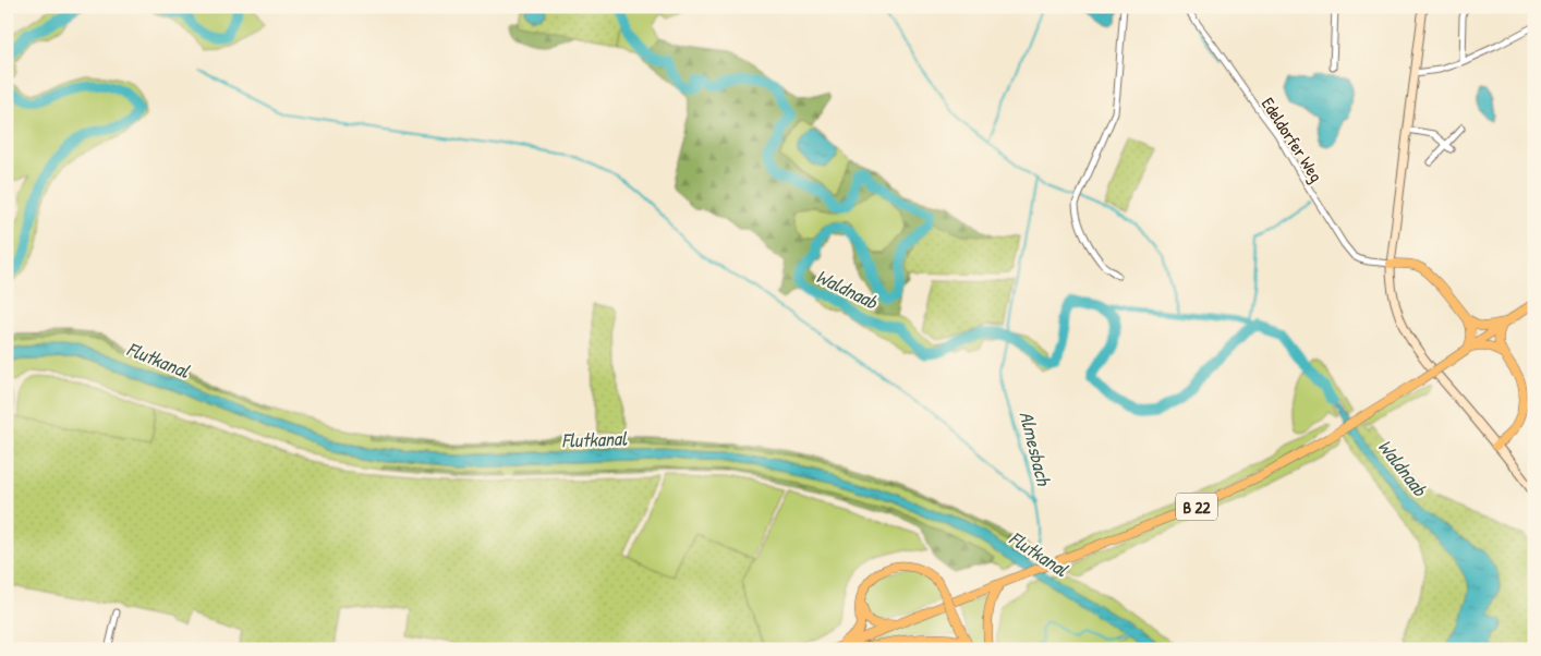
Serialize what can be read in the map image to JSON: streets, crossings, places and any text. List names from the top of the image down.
{
  "streets": {
    "main road": ["B 22"],
    "street": ["Edeldorfer Weg"]
  },
  "water": ["Waldnaab", "Flutkanal", "Almesbach"]
}
